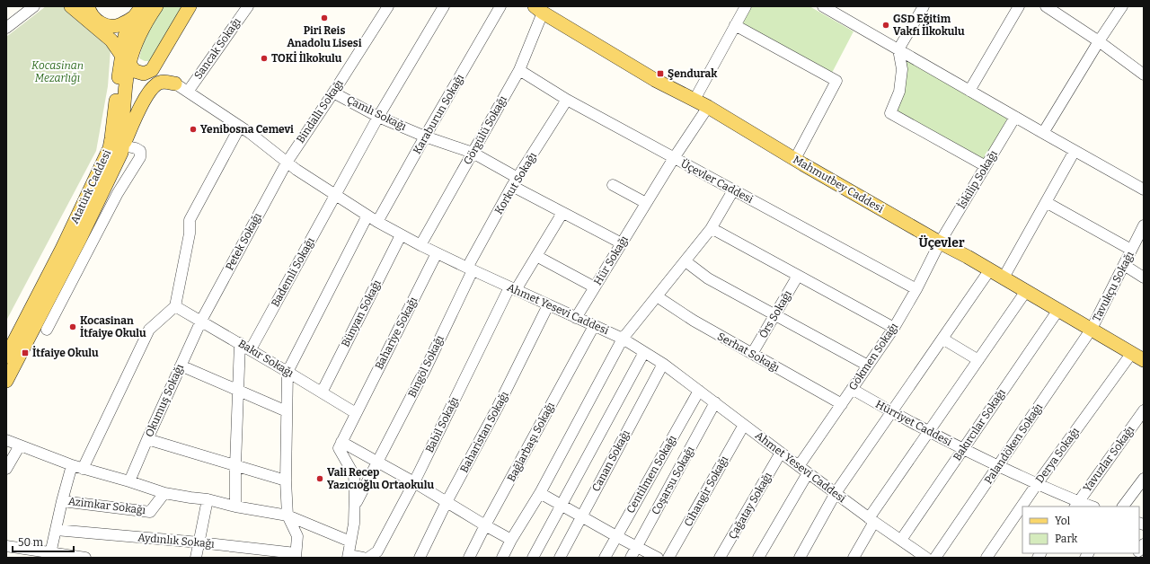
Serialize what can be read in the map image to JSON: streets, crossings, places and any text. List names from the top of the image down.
{
  "streets": {
    "main road": ["Mahmutbey Caddesi", "Atatürk Caddesi"],
    "street": [
      "Sancak Sokağı",
      "Bindallı Sokağı",
      "Çamlı Sokağı",
      "Karaburun Sokağı",
      "Görgülü Sokağı",
      "İskilip Sokağı",
      "Üçevler Caddesi",
      "Korkut Sokağı",
      "Petek Sokağı",
      "Hür Sokağı",
      "Bademli Sokağı",
      "Tavukçu Sokağı",
      "Ahmet Yesevi Caddesi",
      "Bünyan Sokağı",
      "Örs Sokağı",
      "Bahariye Sokağı",
      "Serhat Sokağı",
      "Gökmen Sokağı",
      "Bakır Sokağı",
      "Bingöl Sokağı",
      "Okumuş Sokağı",
      "Hürriyet Caddesi",
      "Babil Sokağı",
      "Bakırcılar Sokağı",
      "Baharistan Sokağı",
      "Bağlarbaşı Sokağı",
      "Palandöken Sokağı",
      "Derya Sokağı",
      "Yavuzlar Sokağı",
      "Canan Sokağı",
      "Centilmen Sokağı",
      "Coşarsu Sokağı",
      "Cihangir Sokağı",
      "Azimkar Sokağı",
      "Çağatay Sokağı",
      "Aydınlık Sokağı"
    ]
  },
  "crossings": [
    ["Sancak Sokağı", "Ahmet Yesevi Caddesi"],
    ["Bindallı Sokağı", "Çamlı Sokağı"],
    ["Bindallı Sokağı", "Petek Sokağı"],
    ["Bindallı Sokağı", "Ahmet Yesevi Caddesi"],
    ["Çamlı Sokağı", "Karaburun Sokağı"],
    ["Çamlı Sokağı", "Görgülü Sokağı"],
    ["Çamlı Sokağı", "Korkut Sokağı"],
    ["Çamlı Sokağı", "Hür Sokağı"],
    ["Çamlı Sokağı", "Bademli Sokağı"],
    ["Çamlı Sokağı", "Babil Sokağı"],
    ["Karaburun Sokağı", "Ahmet Yesevi Caddesi"],
    ["Görgülü Sokağı", "Üçevler Caddesi"],
    ["Görgülü Sokağı", "Mahmutbey Caddesi"],
    ["Görgülü Sokağı", "Ahmet Yesevi Caddesi"],
    ["İskilip Sokağı", "Mahmutbey Caddesi"],
    ["İskilip Sokağı", "Gökmen Sokağı"],
    ["Üçevler Caddesi", "Korkut Sokağı"],
    ["Üçevler Caddesi", "Hür Sokağı"],
    ["Üçevler Caddesi", "Gökmen Sokağı"],
    ["Korkut Sokağı", "Ahmet Yesevi Caddesi"],
    ["Korkut Sokağı", "Bingöl Sokağı"],
    ["Mahmutbey Caddesi", "Hür Sokağı"],
    ["Mahmutbey Caddesi", "Tavukçu Sokağı"],
    ["Mahmutbey Caddesi", "Gökmen Sokağı"],
    ["Mahmutbey Caddesi", "Bakırcılar Sokağı"],
    ["Mahmutbey Caddesi", "Palandöken Sokağı"],
    ["Mahmutbey Caddesi", "Derya Sokağı"],
    ["Petek Sokağı", "Ahmet Yesevi Caddesi"],
    ["Petek Sokağı", "Bakır Sokağı"],
    ["Petek Sokağı", "Okumuş Sokağı"],
    ["Hür Sokağı", "Ahmet Yesevi Caddesi"],
    ["Bademli Sokağı", "Ahmet Yesevi Caddesi"],
    ["Bademli Sokağı", "Bakır Sokağı"],
    ["Tavukçu Sokağı", "Palandöken Sokağı"],
    ["Ahmet Yesevi Caddesi", "Bünyan Sokağı"],
    ["Ahmet Yesevi Caddesi", "Bahariye Sokağı"],
    ["Ahmet Yesevi Caddesi", "Gökmen Sokağı"],
    ["Ahmet Yesevi Caddesi", "Bingöl Sokağı"],
    ["Ahmet Yesevi Caddesi", "Babil Sokağı"],
    ["Ahmet Yesevi Caddesi", "Bakırcılar Sokağı"],
    ["Ahmet Yesevi Caddesi", "Baharistan Sokağı"],
    ["Ahmet Yesevi Caddesi", "Bağlarbaşı Sokağı"],
    ["Ahmet Yesevi Caddesi", "Canan Sokağı"],
    ["Ahmet Yesevi Caddesi", "Centilmen Sokağı"],
    ["Ahmet Yesevi Caddesi", "Coşarsu Sokağı"],
    ["Ahmet Yesevi Caddesi", "Cihangir Sokağı"],
    ["Ahmet Yesevi Caddesi", "Çağatay Sokağı"],
    ["Bünyan Sokağı", "Bakır Sokağı"],
    ["Örs Sokağı", "Serhat Sokağı"],
    ["Bahariye Sokağı", "Bakır Sokağı"],
    ["Serhat Sokağı", "Gökmen Sokağı"],
    ["Gökmen Sokağı", "Hürriyet Caddesi"],
    ["Bakır Sokağı", "Okumuş Sokağı"],
    ["Hürriyet Caddesi", "Bakırcılar Sokağı"],
    ["Hürriyet Caddesi", "Palandöken Sokağı"],
    ["Hürriyet Caddesi", "Derya Sokağı"],
    ["Hürriyet Caddesi", "Yavuzlar Sokağı"]
  ],
  "districts": ["Üçevler"],
  "parks": ["Kocasinan Mezarlığı"],
  "places": {
    "other": [
      "Piri Reis Anadolu Lisesi",
      "GSD Eğitim Vakfı İlkokulu",
      "TOKİ İlkokulu",
      "Yenibosna Cemevi",
      "Kocasinan İtfaiye Okulu",
      "Vali Recep Yazıcıoğlu Ortaokulu"
    ],
    "transit": ["Şendurak", "İtfaiye Okulu"]
  },
  "legend": ["Yol", "Park"],
  "scale_bar": "50 m"
}
